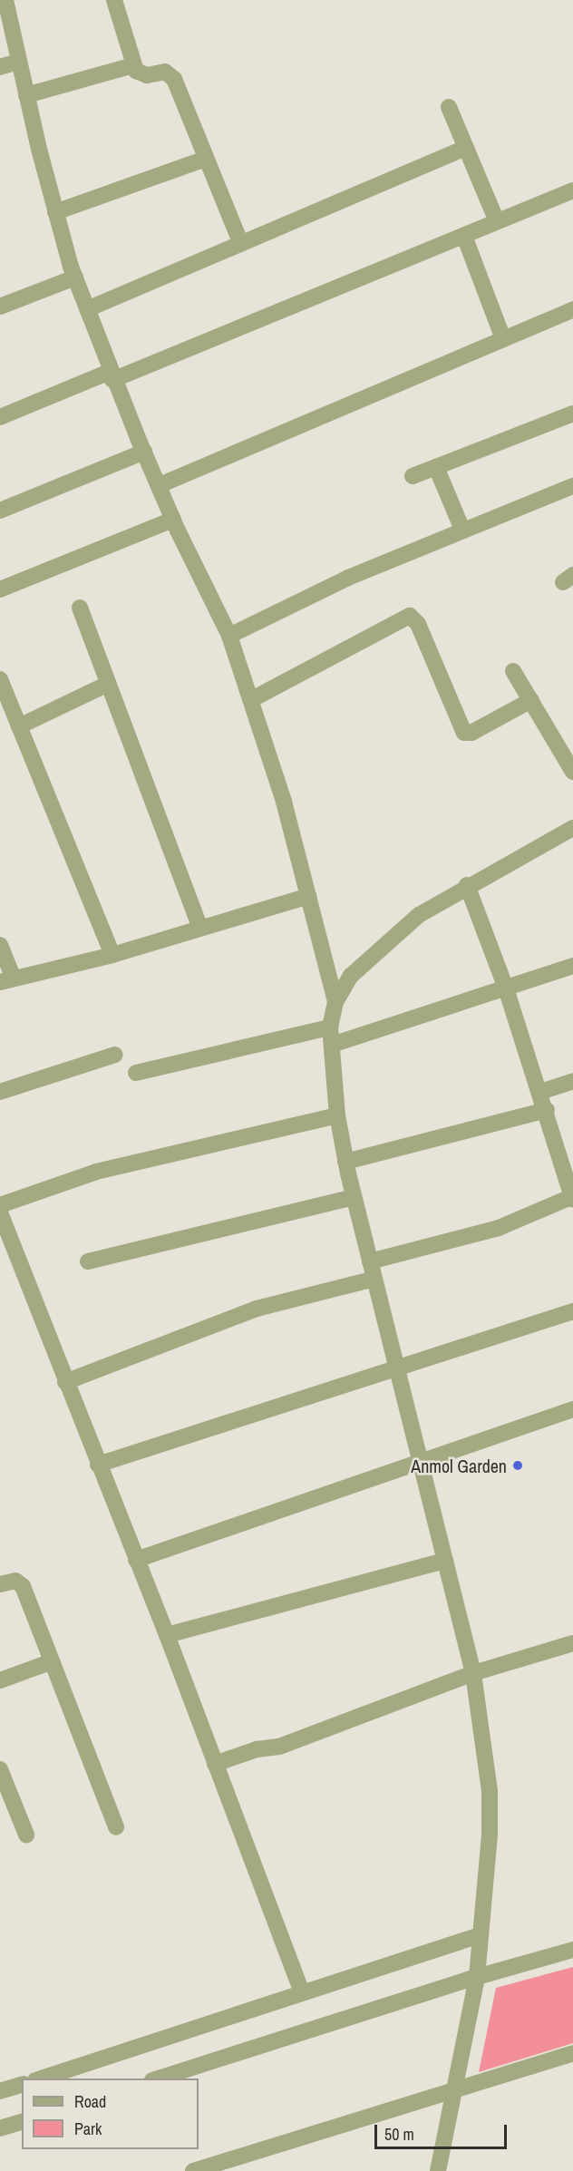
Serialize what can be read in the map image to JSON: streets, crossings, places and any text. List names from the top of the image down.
{
  "places": ["Anmol Garden"],
  "legend": ["Road", "Park"],
  "scale_bar": "50 m"
}
